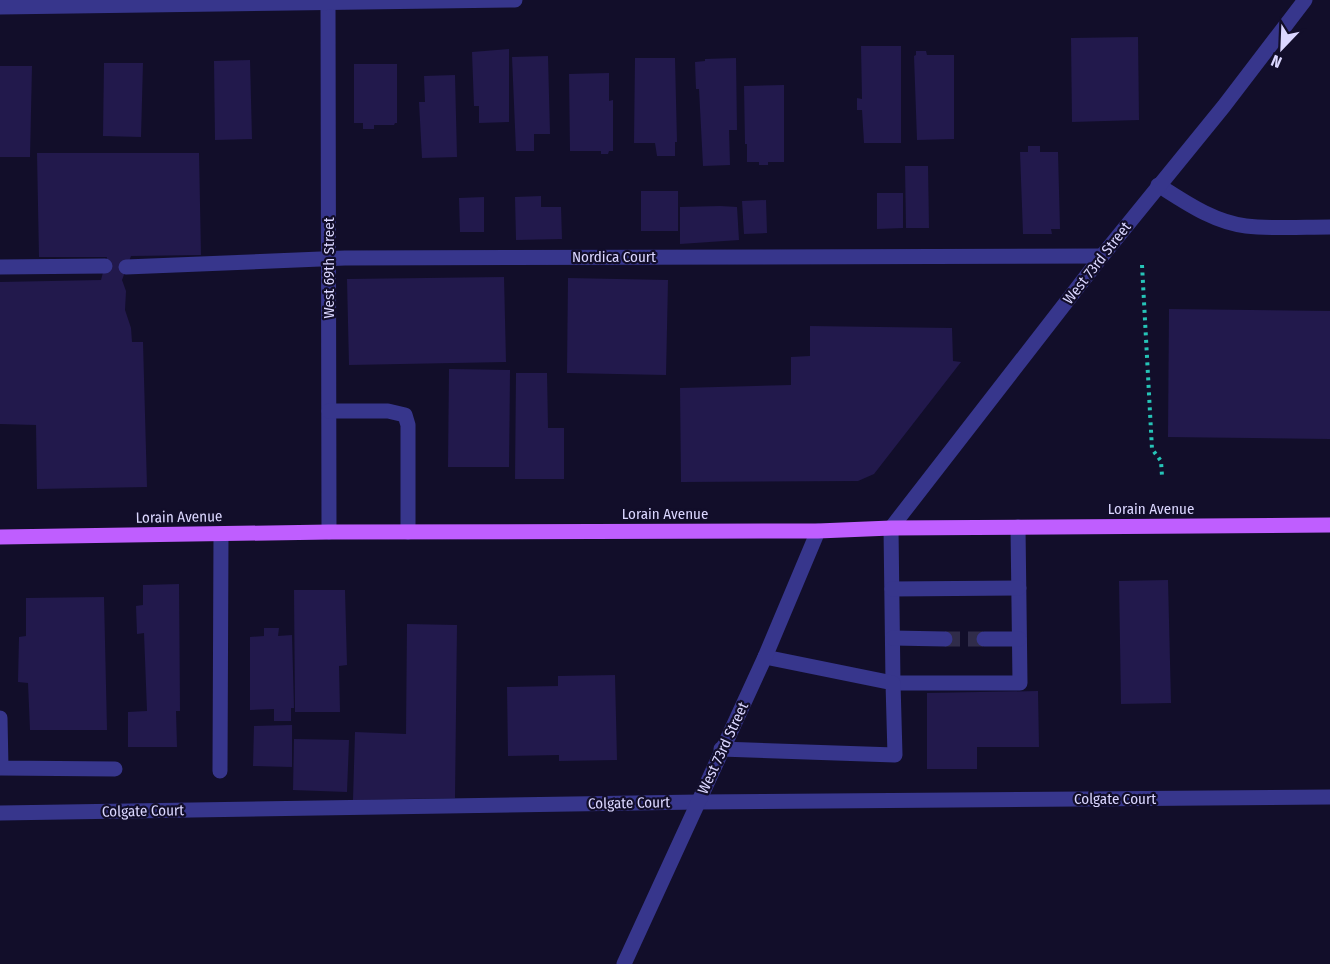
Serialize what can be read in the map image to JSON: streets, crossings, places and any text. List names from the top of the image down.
{
  "streets": {
    "main road": ["Lorain Avenue"],
    "street": [
      "Nordica Court",
      "West 73rd Street",
      "West 69th Street",
      "Colgate Court"
    ]
  },
  "crossings": [
    ["Nordica Court", "West 73rd Street"],
    ["Nordica Court", "West 69th Street"],
    ["West 73rd Street", "Lorain Avenue"],
    ["West 73rd Street", "Colgate Court"],
    ["West 69th Street", "Lorain Avenue"]
  ],
  "north": "bottom left"
}
